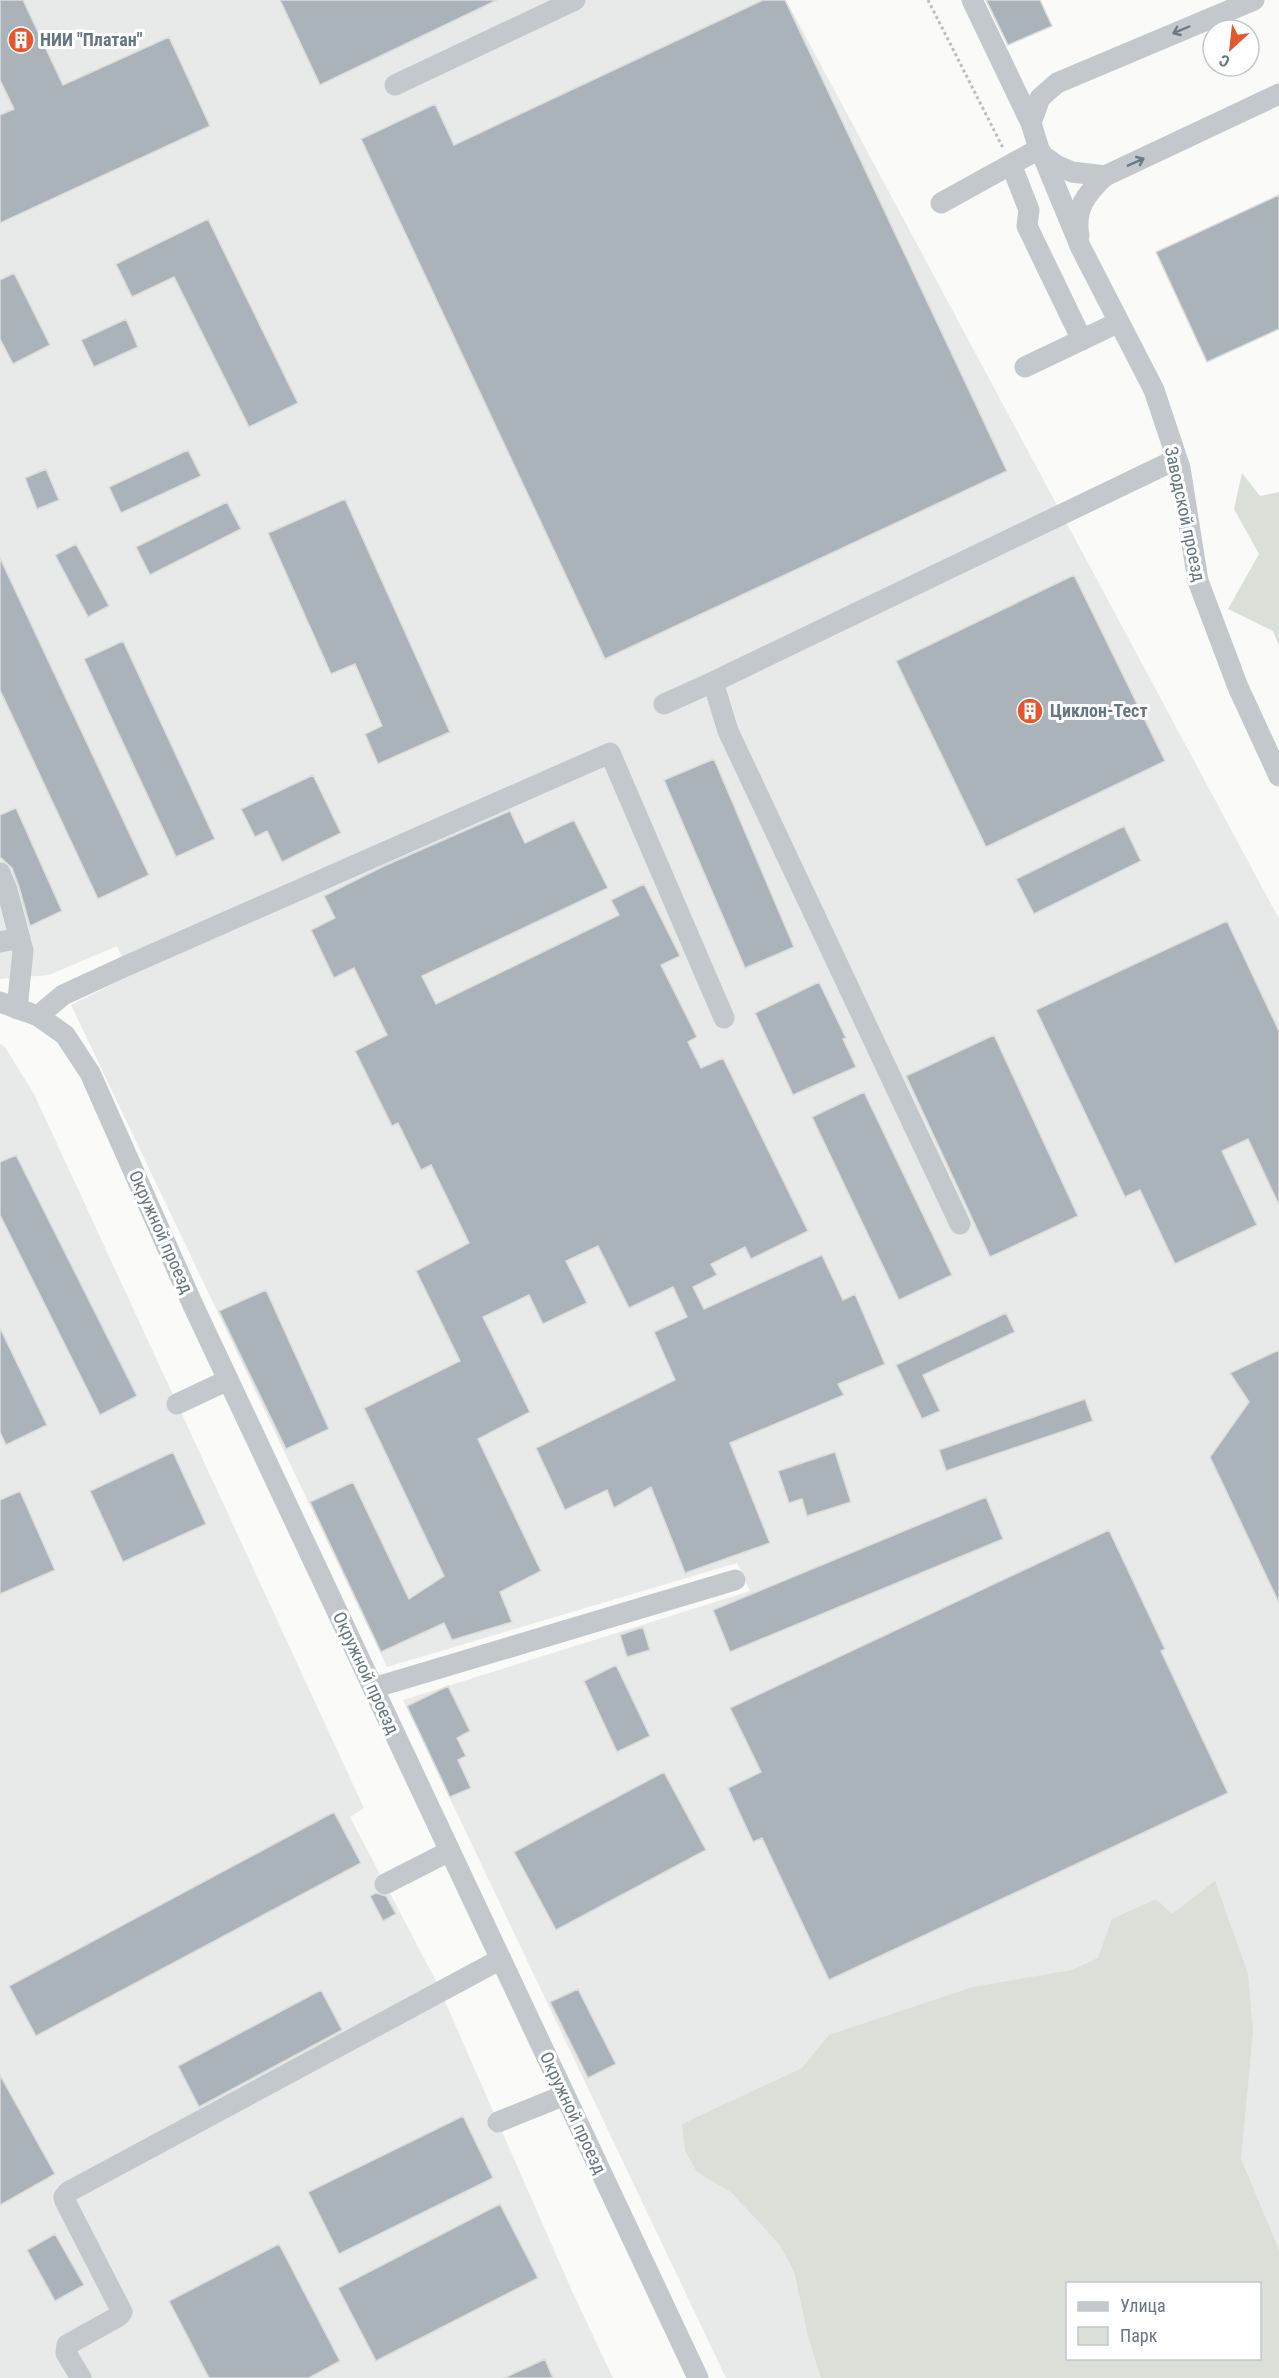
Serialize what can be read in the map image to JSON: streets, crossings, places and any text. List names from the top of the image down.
{
  "streets": {
    "street": ["Заводской проезд", "Окружной проезд"]
  },
  "places": {
    "building": ["НИИ \"Платан\"", "Циклон-Тест"]
  },
  "legend": ["Улица", "Парк"],
  "north": "bottom left"
}
